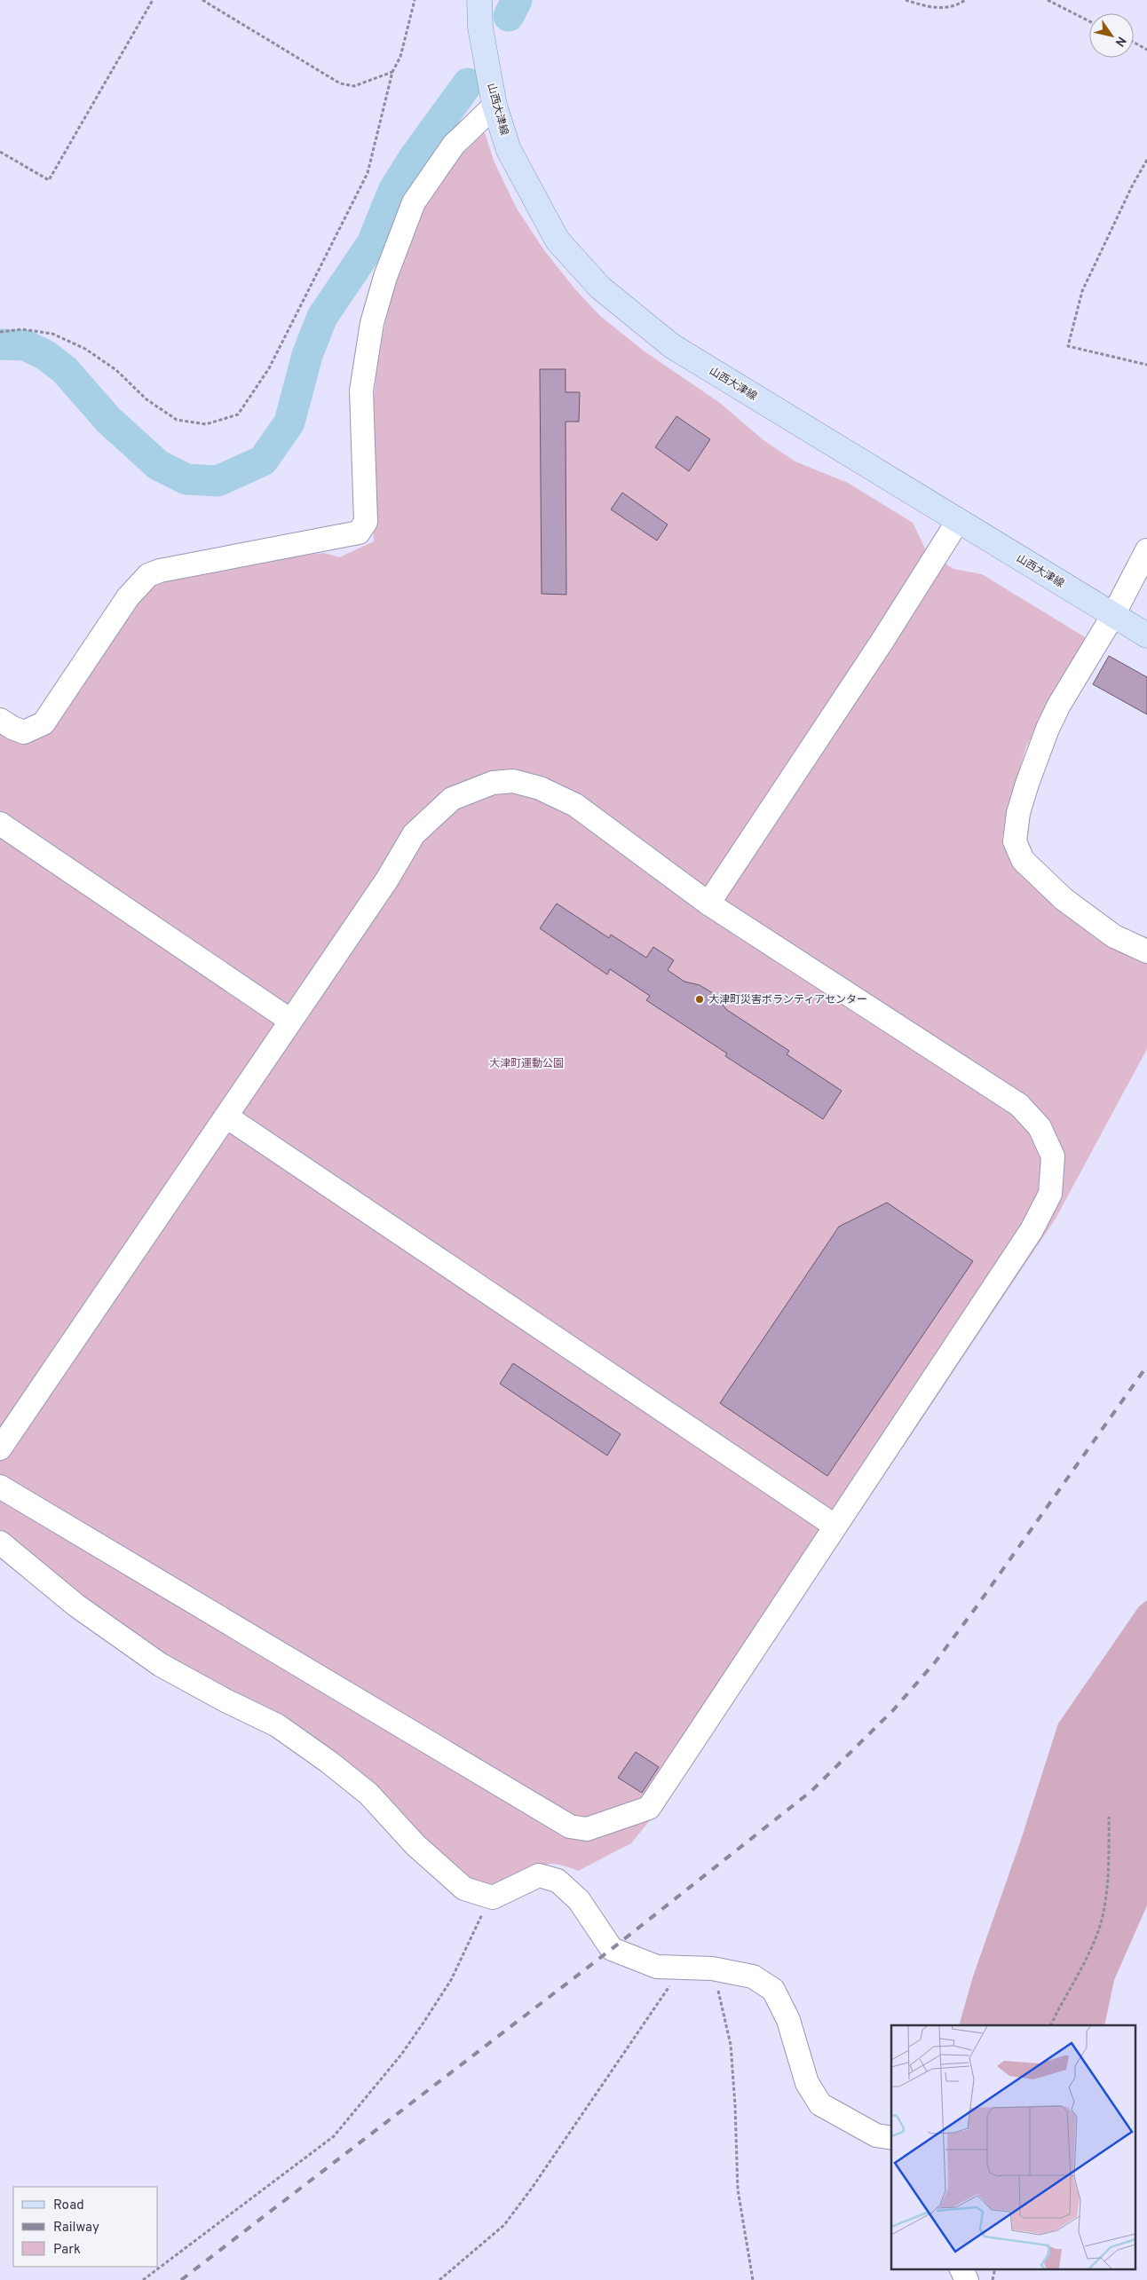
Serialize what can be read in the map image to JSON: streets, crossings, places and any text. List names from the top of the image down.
{
  "streets": {
    "main road": ["山西大津線"]
  },
  "parks": ["大津町運動公園"],
  "places": ["大津町災害ボランティアセンター"],
  "legend": ["Road", "Railway", "Park"],
  "north": "bottom right"
}
